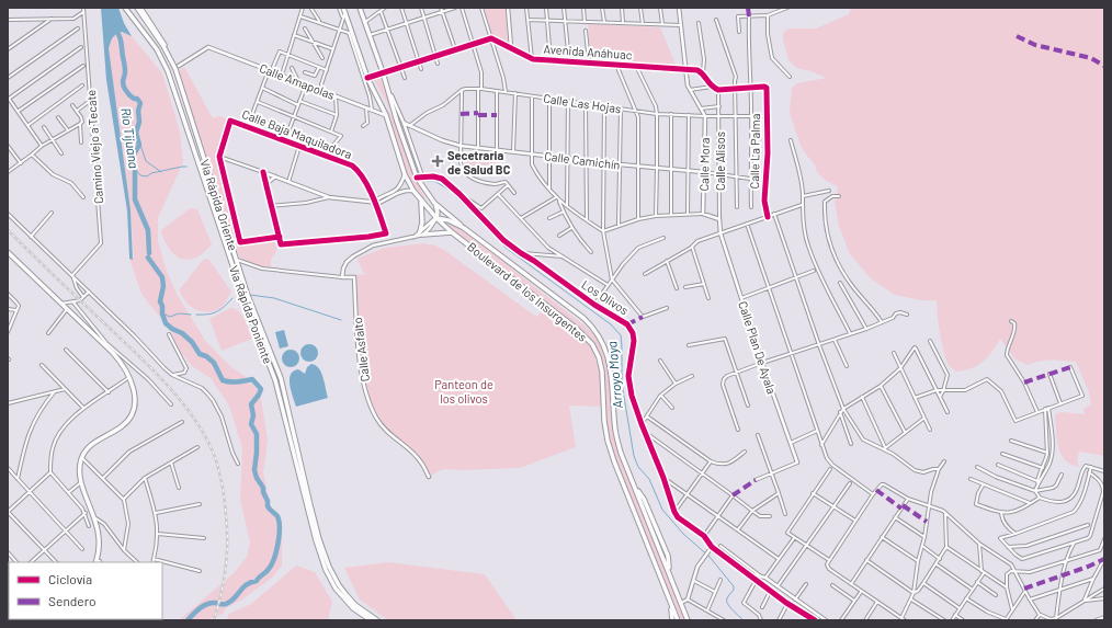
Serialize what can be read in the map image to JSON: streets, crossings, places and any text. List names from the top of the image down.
{
  "streets": {
    "main road": ["Vía Rápida Oriente", "Boulevard de los Insurgentes", "Vía Rápida Poniente"],
    "street": [
      "Avenida Anáhuac",
      "Calle Amapolas",
      "Calle Las Hojas",
      "Calle Baja Maquiladora",
      "Camino Viejo a Tecate",
      "Calle La Palma",
      "Calle Camichín",
      "Calle Alisos",
      "Calle Mora",
      "Los Olivos",
      "Calle Plan De Ayala",
      "Calle Asfalto"
    ]
  },
  "crossings": [
    ["Calle Amapolas", "Boulevard de los Insurgentes"],
    ["Calle Las Hojas", "Calle La Palma"],
    ["Calle Las Hojas", "Calle Alisos"],
    ["Calle Las Hojas", "Calle Mora"],
    ["Calle La Palma", "Calle Camichín"],
    ["Calle Camichín", "Calle Alisos"],
    ["Calle Camichín", "Calle Mora"],
    ["Calle Alisos", "Calle Plan De Ayala"],
    ["Boulevard de los Insurgentes", "Los Olivos"]
  ],
  "water": ["Río Tijuana", "Arroyo Maya"],
  "parks": ["Panteon de los olivos"],
  "places": {
    "health": ["Secetraria de Salud BC"]
  },
  "legend": ["Ciclovía", "Sendero"]
}
